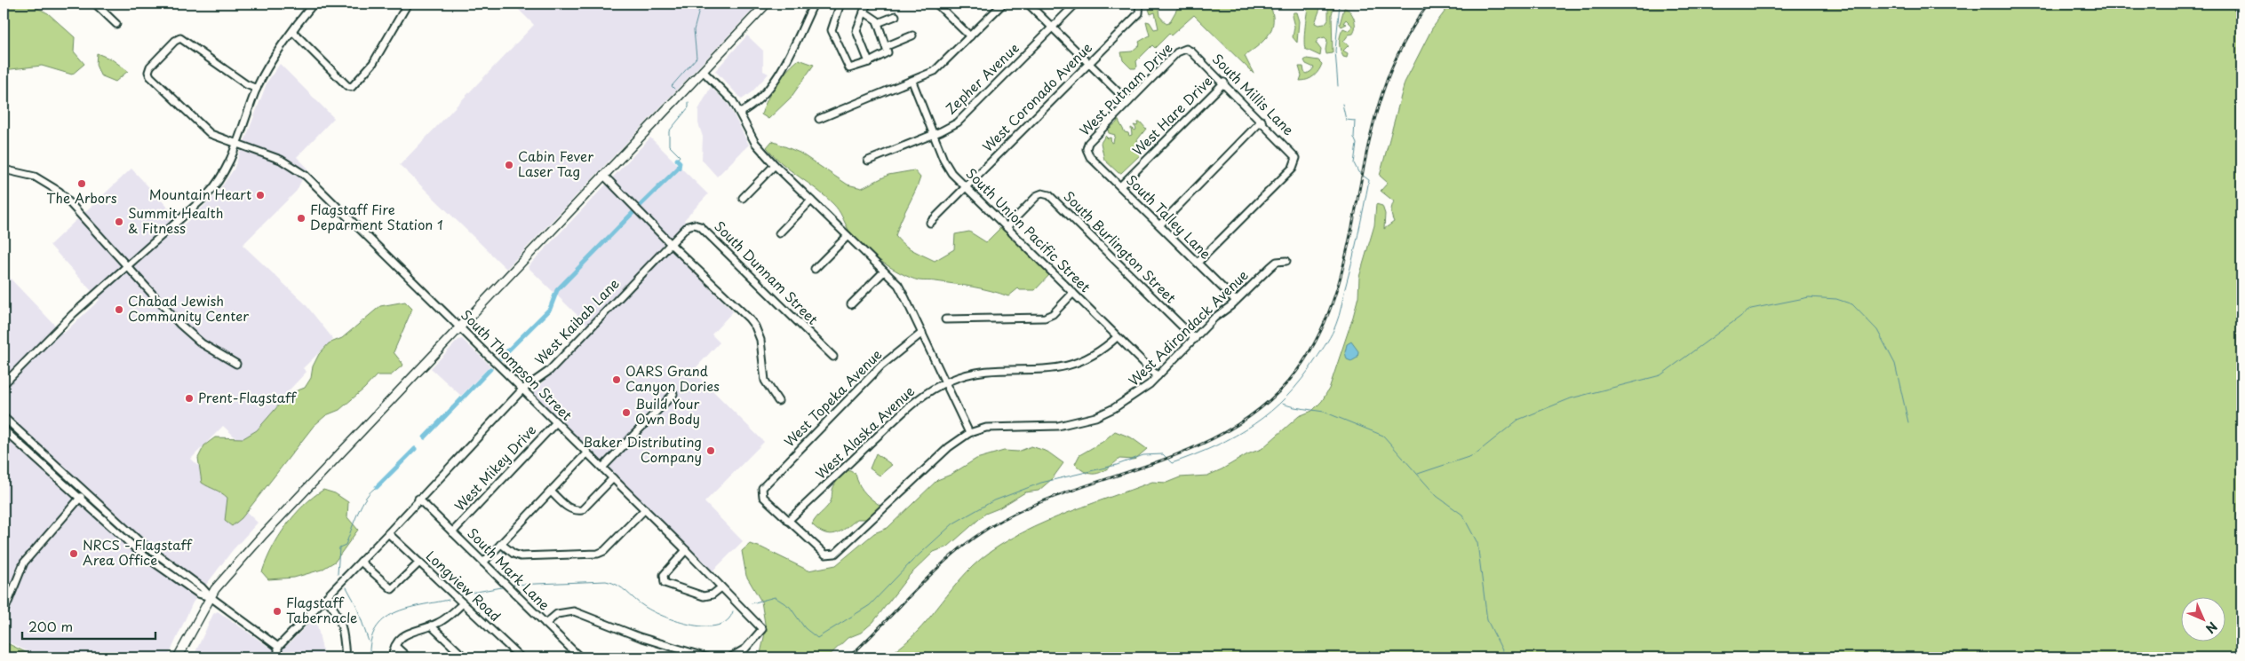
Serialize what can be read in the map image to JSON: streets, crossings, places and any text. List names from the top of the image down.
{
  "streets": {
    "street": [
      "Zepher Avenue",
      "West Putnam Drive",
      "South Millis Lane",
      "West Coronado Avenue",
      "West Hare Drive",
      "South Talley Lane",
      "South Union Pacific Street",
      "South Burlington Street",
      "South Dunnam Street",
      "West Kaibab Lane",
      "West Adirondack Avenue",
      "South Thompson Street",
      "West Topeka Avenue",
      "West Alaska Avenue",
      "West Mikey Drive",
      "South Mark Lane",
      "Longview Road"
    ]
  },
  "crossings": [
    ["Zepher Avenue", "South Union Pacific Street"],
    ["West Putnam Drive", "South Millis Lane"],
    ["West Putnam Drive", "South Talley Lane"],
    ["South Millis Lane", "West Hare Drive"],
    ["South Millis Lane", "South Talley Lane"],
    ["West Coronado Avenue", "South Union Pacific Street"],
    ["West Hare Drive", "South Talley Lane"],
    ["South Talley Lane", "West Adirondack Avenue"],
    ["South Union Pacific Street", "South Burlington Street"],
    ["South Union Pacific Street", "West Adirondack Avenue"],
    ["South Union Pacific Street", "West Alaska Avenue"],
    ["South Burlington Street", "West Adirondack Avenue"],
    ["South Dunnam Street", "West Kaibab Lane"],
    ["West Kaibab Lane", "South Thompson Street"],
    ["West Kaibab Lane", "South Mark Lane"],
    ["West Kaibab Lane", "Longview Road"],
    ["West Adirondack Avenue", "West Topeka Avenue"],
    ["West Adirondack Avenue", "West Alaska Avenue"],
    ["South Thompson Street", "West Mikey Drive"],
    ["West Topeka Avenue", "West Alaska Avenue"],
    ["West Mikey Drive", "South Mark Lane"]
  ],
  "places": [
    "Cabin Fever Laser Tag",
    "The Arbors",
    "Mountain Heart",
    "Flagstaff Fire Deparment Station 1",
    "Summit Health & Fitness",
    "Chabad Jewish Community Center",
    "OARS Grand Canyon Dories",
    "Prent-Flagstaff",
    "Build Your Own Body",
    "Baker Distributing Company",
    "NRCS - Flagstaff Area Office",
    "Flagstaff Tabernacle"
  ],
  "scale_bar": "200 m",
  "north": "bottom right"
}
